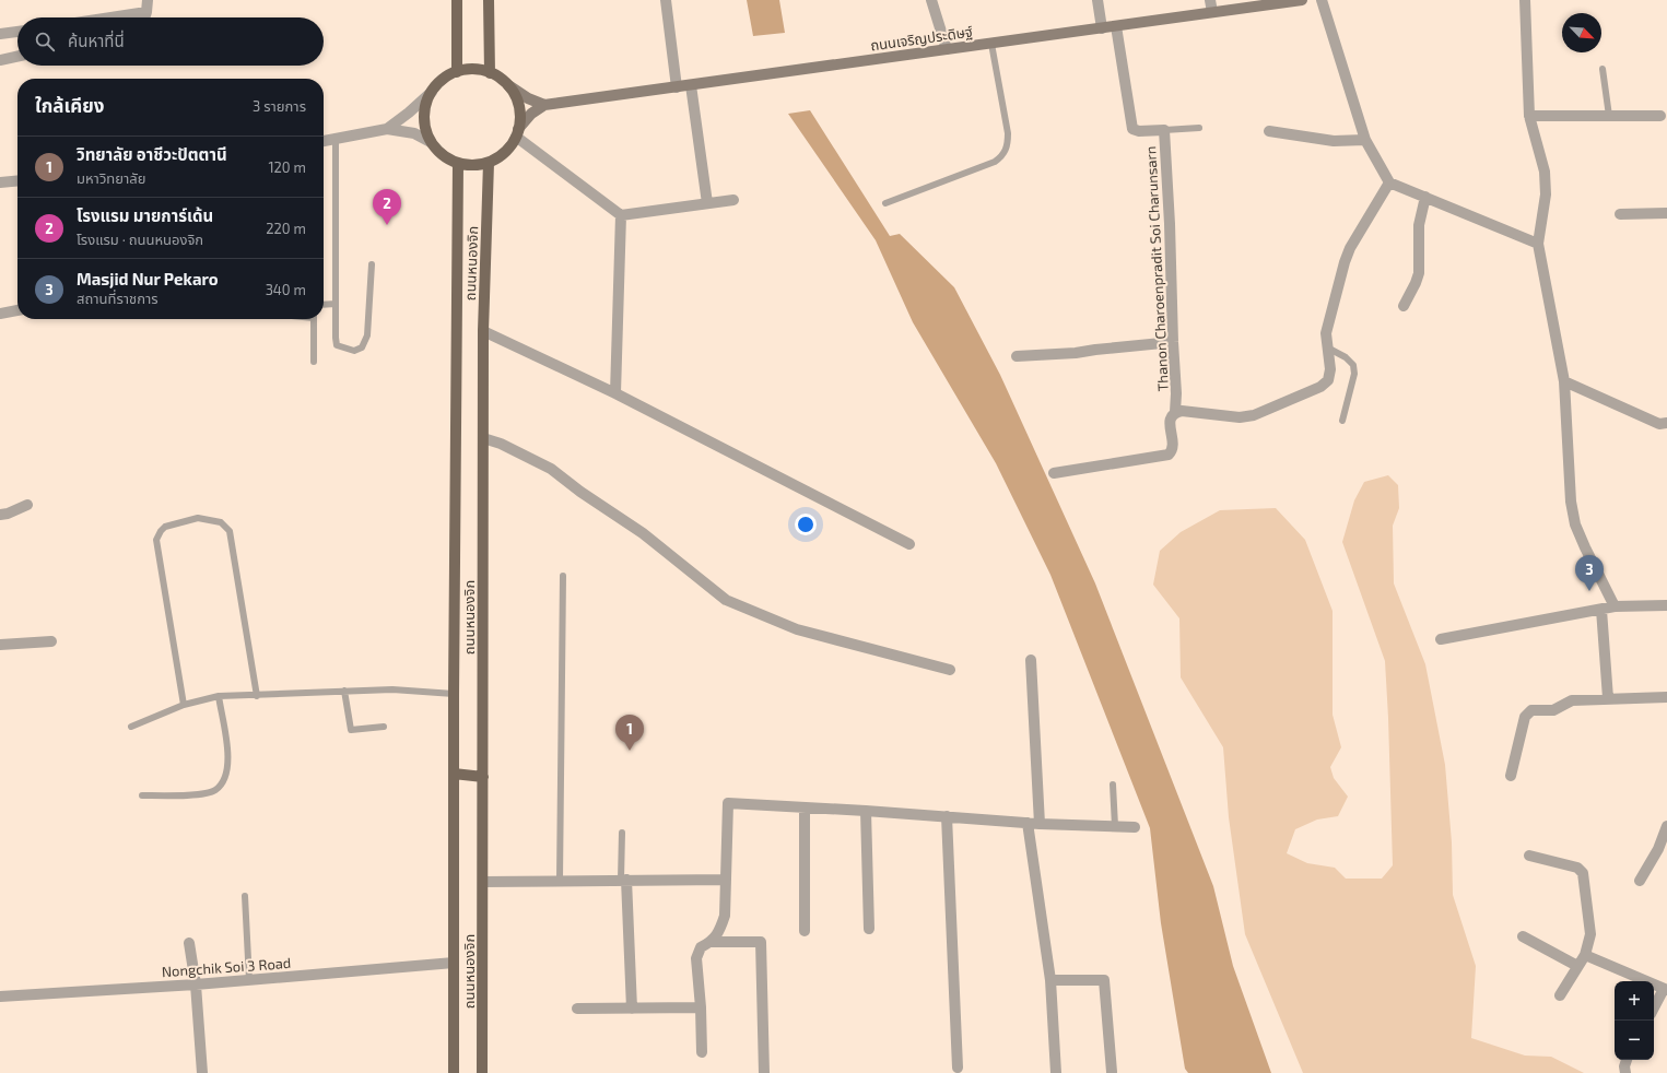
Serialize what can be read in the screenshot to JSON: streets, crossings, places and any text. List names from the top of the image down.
{
  "streets": {
    "main road": ["ถนนเจริญประดิษฐ์", "ถนนหนองจิก"],
    "street": ["Thanon Charoenpradit Soi Charunsarn", "Nongchik Soi 3 Road"]
  },
  "crossings": [
    ["ถนนเจริญประดิษฐ์", "Thanon Charoenpradit Soi Charunsarn"],
    ["ถนนหนองจิก", "Nongchik Soi 3 Road"]
  ],
  "north": "bottom right",
  "page": {
    "search": "ค้นหาที่นี่",
    "heading": ["ใกล้เคียง", "3 รายการ"],
    "list": [
      {
        "mark": "1",
        "name": "วิทยาลัย อาชีวะปัตตานี",
        "note": "มหาวิทยาลัย",
        "value": "120 m"
      },
      {
        "mark": "2",
        "name": "โรงแรม มายการ์เด้น",
        "note": "โรงแรม · ถนนหนองจิก",
        "value": "220 m"
      },
      {
        "mark": "3",
        "name": "Masjid Nur Pekaro",
        "note": "สถานที่ราชการ",
        "value": "340 m"
      }
    ],
    "pins": ["2", "3", "1"],
    "map_buttons": ["+", "−"]
  }
}
